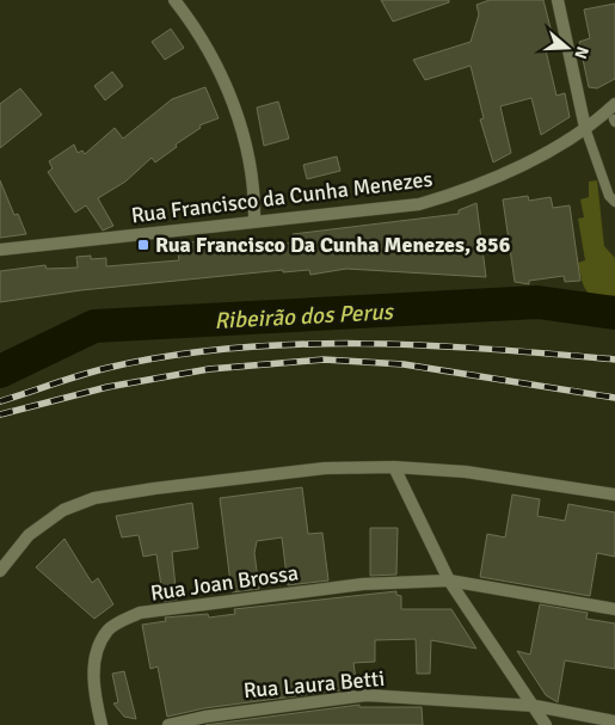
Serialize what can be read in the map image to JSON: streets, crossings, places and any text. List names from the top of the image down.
{
  "streets": {
    "street": ["Rua Francisco da Cunha Menezes", "Rua Joan Brossa", "Rua Laura Betti"]
  },
  "water": ["Ribeirão dos Perus"],
  "places": {
    "transit": ["Rua Francisco Da Cunha Menezes, 856"]
  },
  "north": "right"
}
